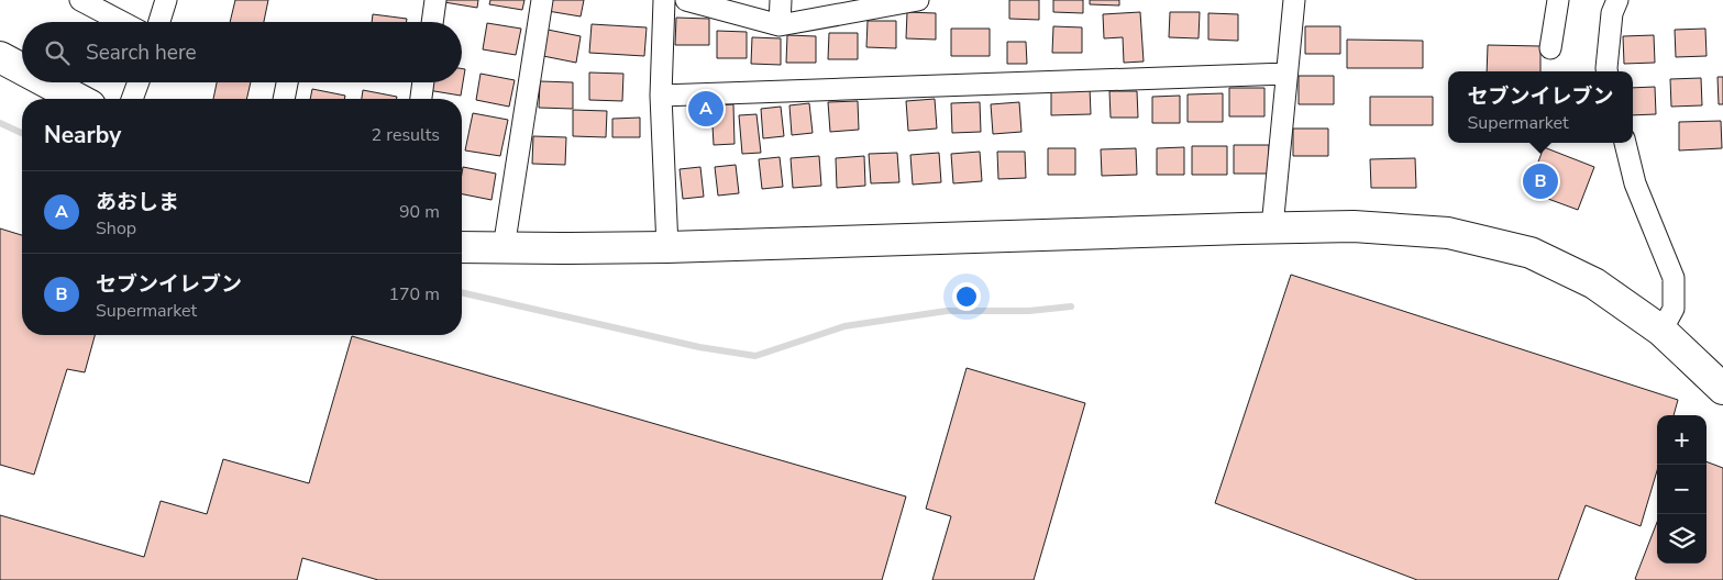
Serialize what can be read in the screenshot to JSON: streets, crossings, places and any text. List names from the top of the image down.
{
  "page": {
    "search": "Search here",
    "popup": ["セブンイレブン", "Supermarket"],
    "pins": ["A", "B"],
    "heading": ["Nearby", "2 results"],
    "list": [
      {
        "mark": "A",
        "name": "あおしま",
        "note": "Shop",
        "value": "90 m"
      },
      {
        "mark": "B",
        "name": "セブンイレブン",
        "note": "Supermarket",
        "value": "170 m"
      }
    ],
    "map_buttons": ["+", "−"]
  }
}
